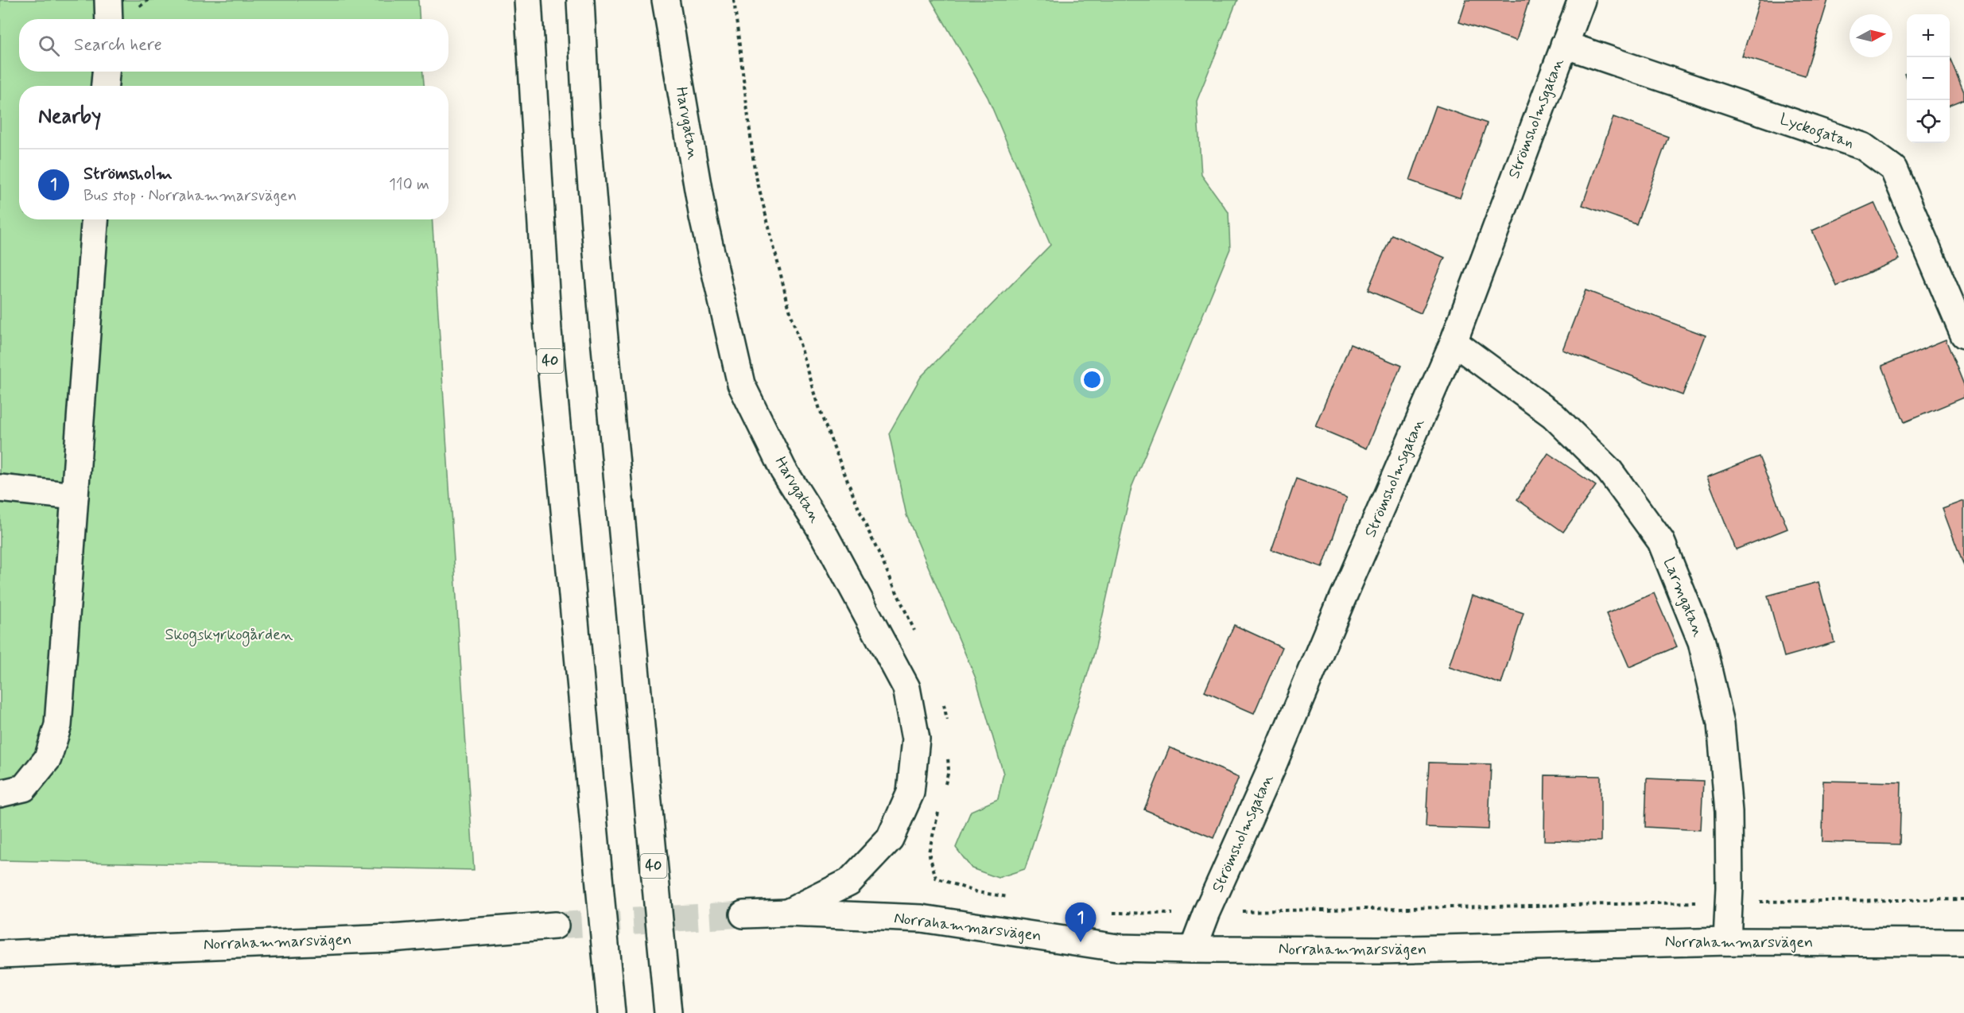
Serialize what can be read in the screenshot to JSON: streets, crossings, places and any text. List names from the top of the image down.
{
  "streets": {
    "main road": [
      "Strömsholmsgatan",
      "Harvgatan",
      "Lyckogatan",
      "40",
      "Larmgatan",
      "Norrahammarsvägen"
    ]
  },
  "crossings": [
    ["Strömsholmsgatan", "Lyckogatan"],
    ["Strömsholmsgatan", "Larmgatan"],
    ["Strömsholmsgatan", "Norrahammarsvägen"],
    ["Harvgatan", "Norrahammarsvägen"],
    ["Larmgatan", "Norrahammarsvägen"]
  ],
  "parks": ["Skogskyrkogården"],
  "north": "right",
  "page": {
    "map_buttons": ["+", "−"],
    "search": "Search here",
    "heading": "Nearby",
    "list": [
      {
        "mark": "1",
        "name": "Strömsholm",
        "note": "Bus stop · Norrahammarsvägen",
        "value": "110 m"
      }
    ],
    "pins": "1"
  }
}
